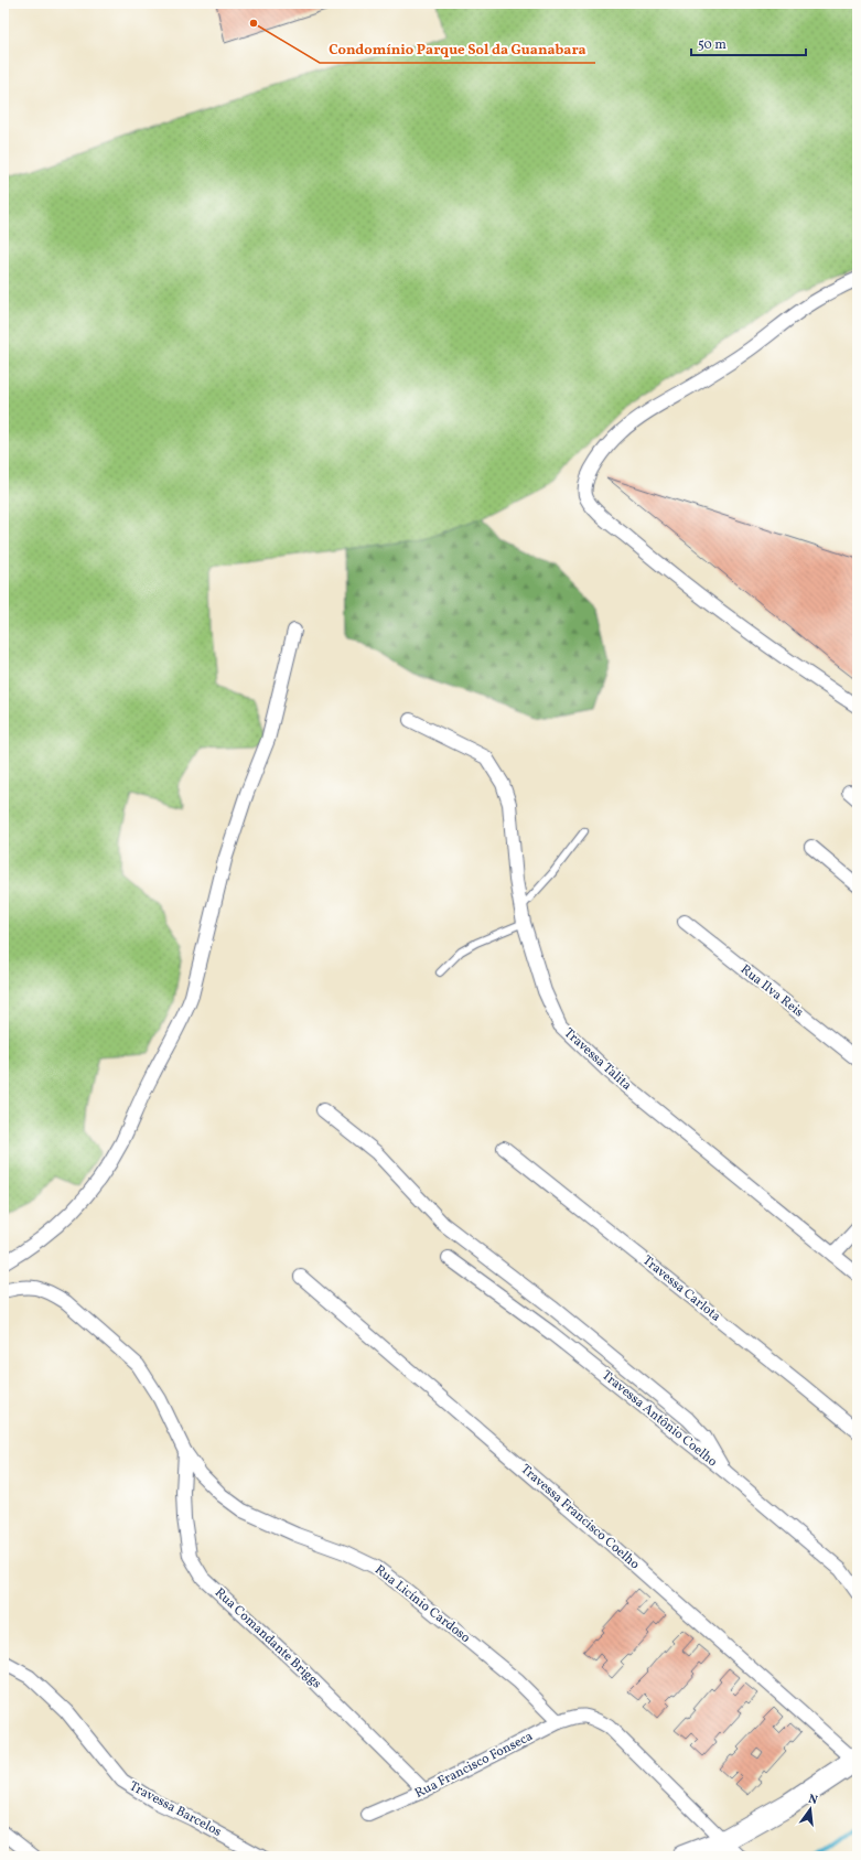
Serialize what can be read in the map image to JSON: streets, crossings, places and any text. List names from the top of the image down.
{
  "streets": {
    "street": [
      "Rua Ilva Reis",
      "Travessa Talita",
      "Travessa Carlota",
      "Travessa Antônio Coelho",
      "Travessa Francisco Coelho",
      "Rua Licínio Cardoso",
      "Rua Comandante Briggs",
      "Rua Francisco Fonseca",
      "Travessa Barcelos"
    ]
  },
  "crossings": [
    ["Rua Licínio Cardoso", "Rua Comandante Briggs"],
    ["Rua Licínio Cardoso", "Rua Francisco Fonseca"],
    ["Rua Comandante Briggs", "Rua Francisco Fonseca"]
  ],
  "places": ["Condomínio Parque Sol da Guanabara"],
  "scale_bar": "50 m",
  "north": "top"
}
